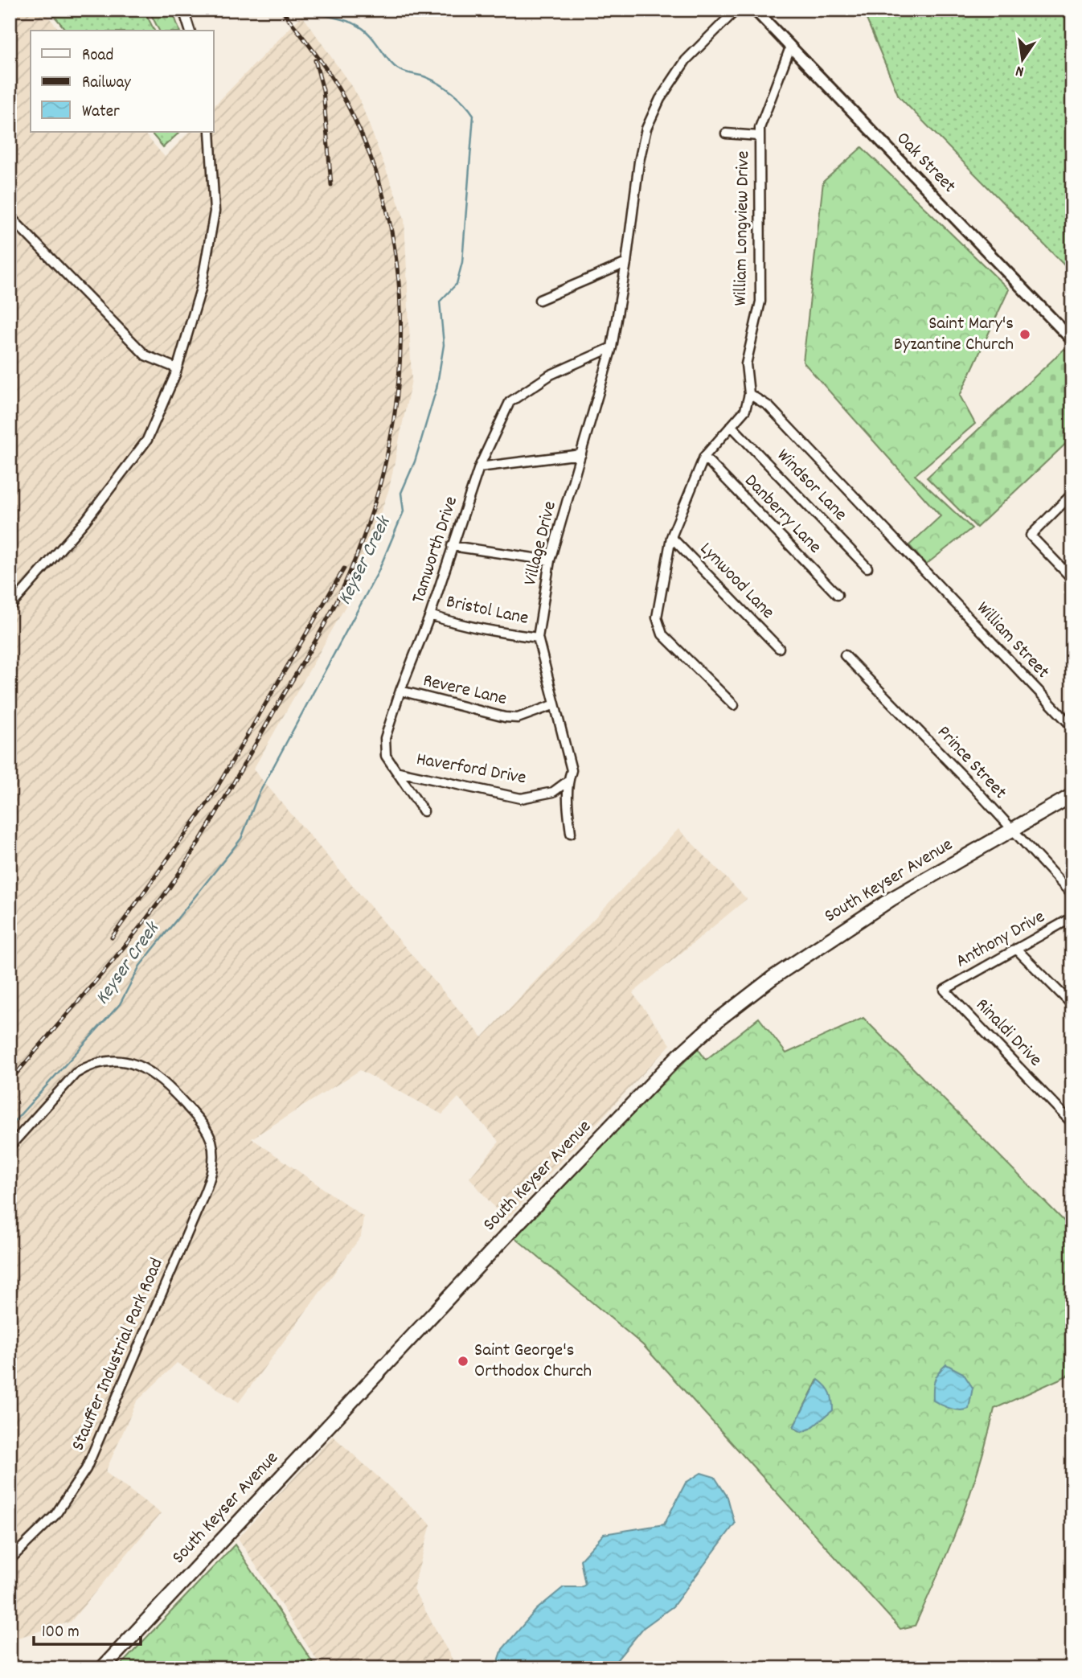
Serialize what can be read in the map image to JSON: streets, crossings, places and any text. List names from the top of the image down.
{
  "streets": {
    "main road": ["South Keyser Avenue"],
    "street": [
      "Oak Street",
      "William Longview Drive",
      "Windsor Lane",
      "Danberry Lane",
      "Village Drive",
      "Tamworth Drive",
      "Lynwood Lane",
      "Bristol Lane",
      "William Street",
      "Revere Lane",
      "Prince Street",
      "Haverford Drive",
      "Anthony Drive",
      "Rinaldi Drive",
      "Stauffer Industrial Park Road"
    ]
  },
  "crossings": [
    ["Oak Street", "William Longview Drive"],
    ["William Longview Drive", "William Street"],
    ["Village Drive", "Tamworth Drive"],
    ["Village Drive", "Bristol Lane"],
    ["Village Drive", "Revere Lane"],
    ["Village Drive", "Haverford Drive"],
    ["Tamworth Drive", "Bristol Lane"],
    ["Tamworth Drive", "Revere Lane"],
    ["Tamworth Drive", "Haverford Drive"],
    ["Prince Street", "South Keyser Avenue"],
    ["Anthony Drive", "Rinaldi Drive"]
  ],
  "water": ["Keyser Creek"],
  "places": ["Saint Mary's Byzantine Church", "Saint George's Orthodox Church"],
  "legend": ["Road", "Railway", "Water"],
  "scale_bar": "100 m",
  "north": "bottom"
}
